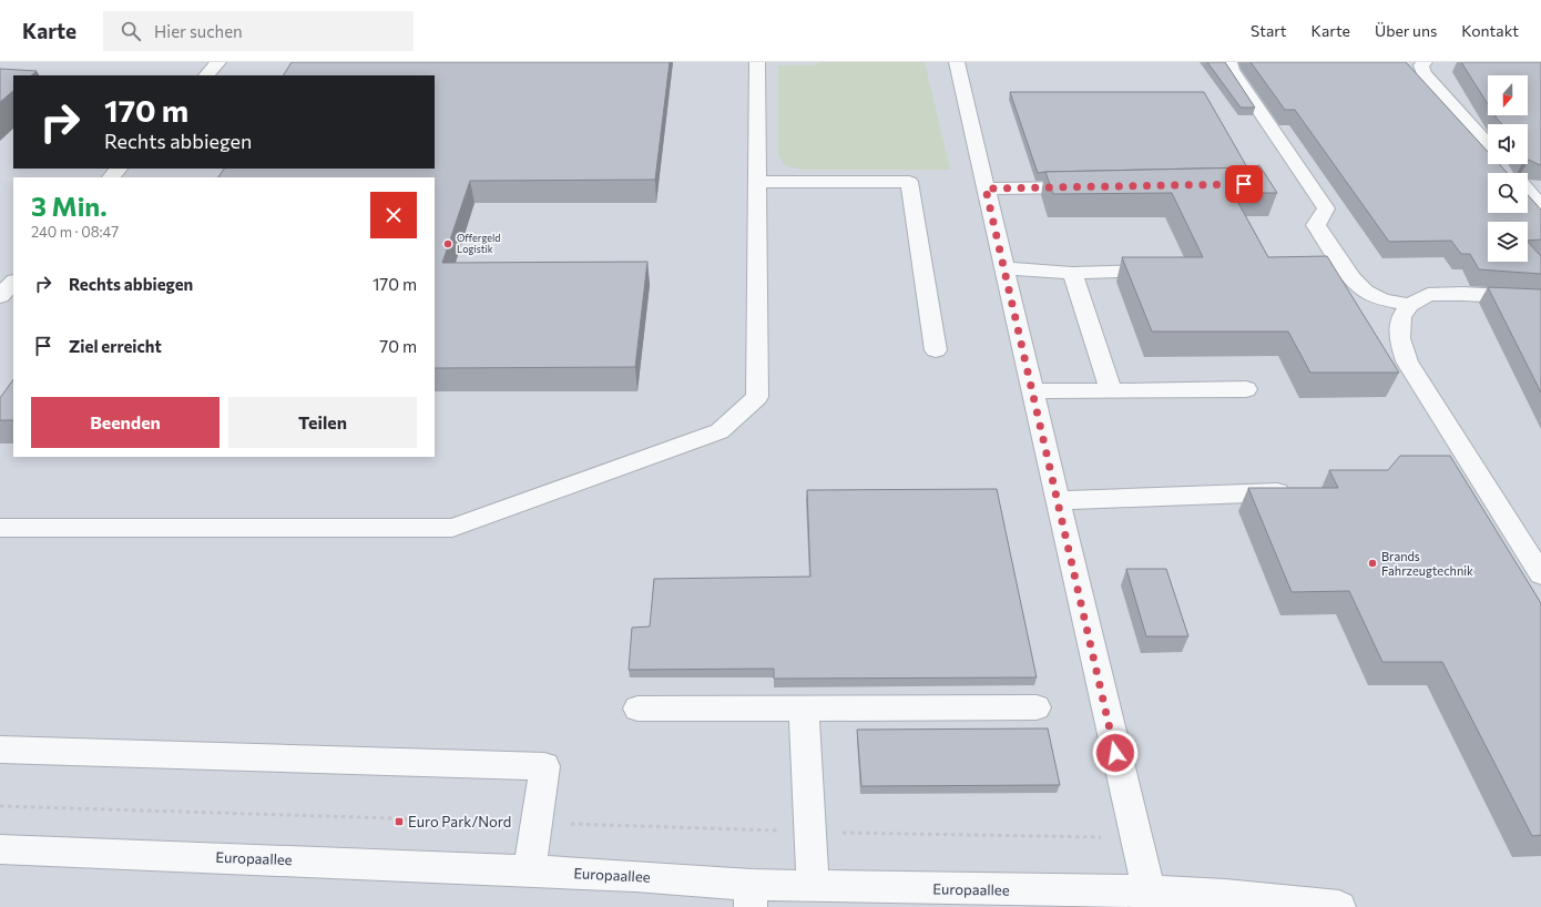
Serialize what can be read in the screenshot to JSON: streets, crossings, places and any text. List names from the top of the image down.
{
  "streets": {
    "street": ["Europaallee"]
  },
  "places": {
    "other": ["Offergeld Logistik", "Brands Fahrzeugtechnik"],
    "transit": ["Euro Park/Nord"]
  },
  "north": "bottom",
  "page": {
    "header": "Karte",
    "search": "Hier suchen",
    "nav": [
      "Start",
      "Karte",
      "Über uns",
      "Kontakt"
    ],
    "turn": ["170 m", "Rechts abbiegen"],
    "heading": ["3 Min.", "240 m · 08:47"],
    "list": [
      {
        "name": "Rechts abbiegen",
        "value": "170 m"
      },
      {
        "name": "Ziel erreicht",
        "value": "70 m"
      }
    ],
    "buttons": ["Beenden", "Teilen"]
  }
}
